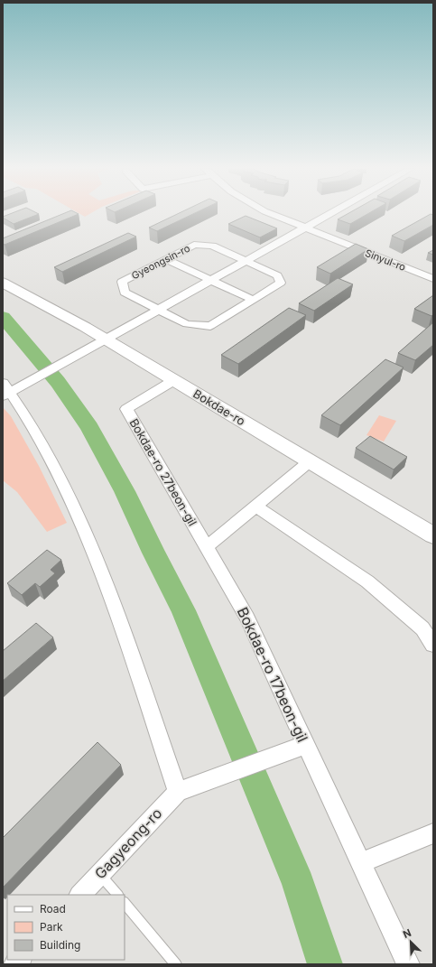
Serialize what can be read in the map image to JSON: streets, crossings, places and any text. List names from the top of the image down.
{
  "streets": {
    "street": [
      "Sinyul-ro",
      "Gyeongsin-ro",
      "Bokdae-ro",
      "Bokdae-ro 27beon-gil",
      "Bokdae-ro 17beon-gil",
      "Gagyeong-ro"
    ]
  },
  "crossings": [
    ["Bokdae-ro", "Bokdae-ro 27beon-gil"],
    ["Bokdae-ro 27beon-gil", "Bokdae-ro 17beon-gil"]
  ],
  "legend": ["Road", "Park", "Building"],
  "north": "top left"
}
